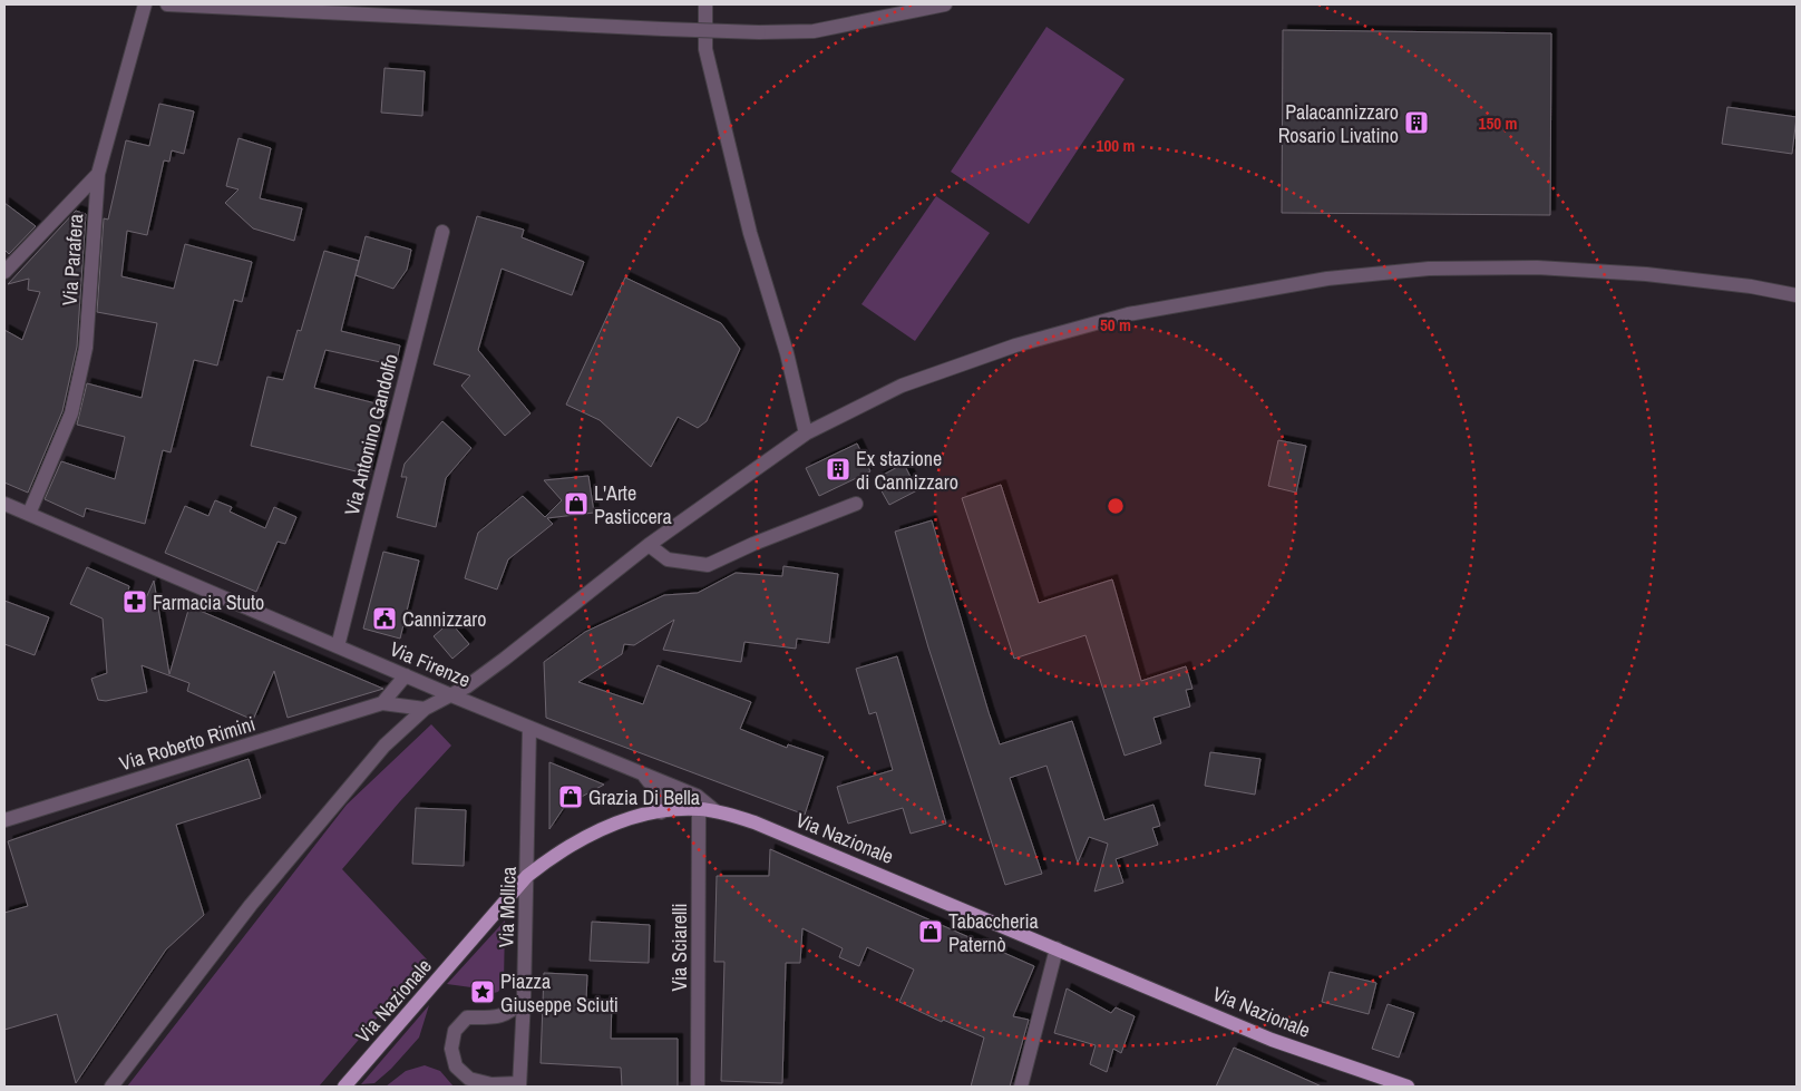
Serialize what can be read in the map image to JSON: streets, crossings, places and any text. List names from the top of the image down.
{
  "streets": {
    "main road": ["Via Nazionale"],
    "street": [
      "Via Parafera",
      "Via Antonino Gandolfo",
      "Via Firenze",
      "Via Roberto Rimini",
      "Via Mollica",
      "Via Sciarelli"
    ]
  },
  "crossings": [
    ["Via Parafera", "Via Firenze"],
    ["Via Antonino Gandolfo", "Via Firenze"],
    ["Via Firenze", "Via Nazionale"],
    ["Via Firenze", "Via Mollica"],
    ["Via Nazionale", "Via Mollica"],
    ["Via Nazionale", "Via Sciarelli"]
  ],
  "places": {
    "building": ["Palacannizzaro Rosario Livatino", "Ex stazione di Cannizzaro"],
    "shop": ["L'Arte Pasticcera", "Grazia Di Bella", "Tabaccheria Paternò"],
    "pharmacy": ["Farmacia Stuto"],
    "public building": ["Cannizzaro"],
    "place": ["Piazza Giuseppe Sciuti"]
  },
  "rings": ["150 m", "100 m", "50 m"]
}
